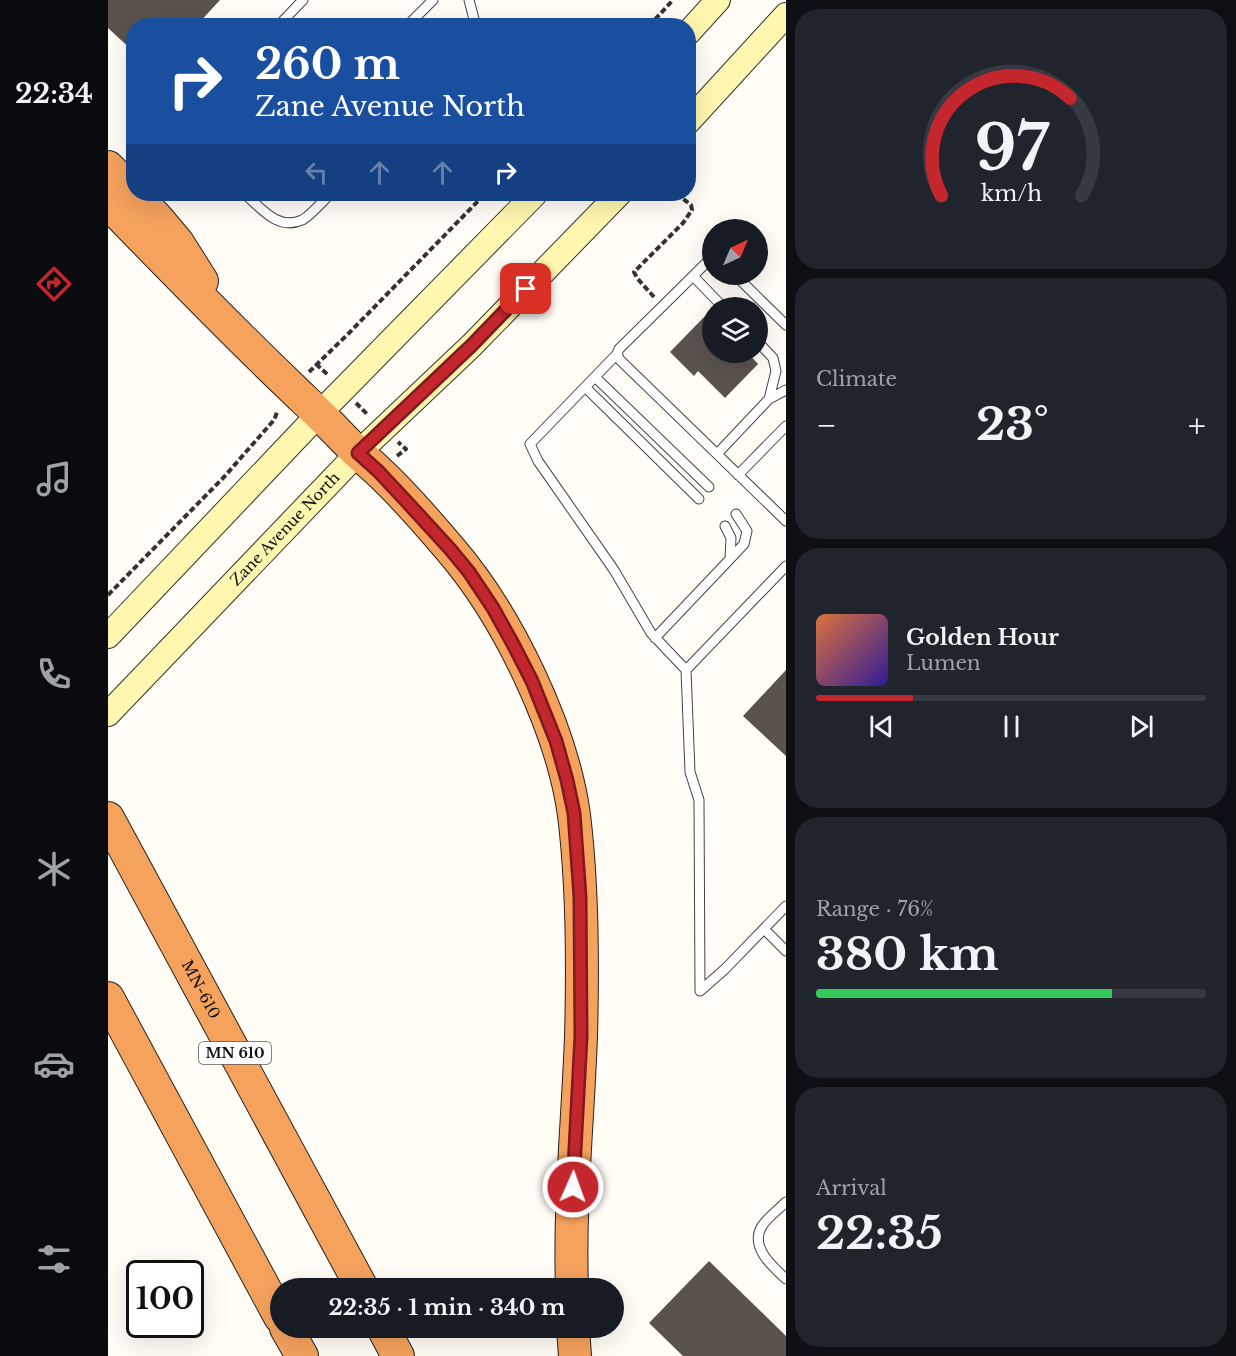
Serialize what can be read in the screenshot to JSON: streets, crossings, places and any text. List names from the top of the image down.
{
  "streets": {
    "highway": ["MN-610", "MN 610"],
    "main road": ["Zane Avenue North"]
  },
  "north": "top right",
  "page": {
    "tabs": "22:34",
    "turn": ["260 m", "Zane Avenue North"],
    "tile": [
      "Climate",
      ["Range · 76%", "380 km"],
      ["Arrival", "22:35"]
    ],
    "heat": ["−", "23°", "+"],
    "song": ["Golden Hour", "Lumen"],
    "limit": "100",
    "trip": "22:35 · 1 min · 340 m",
    "gauge": ["97", "km/h"]
  }
}
